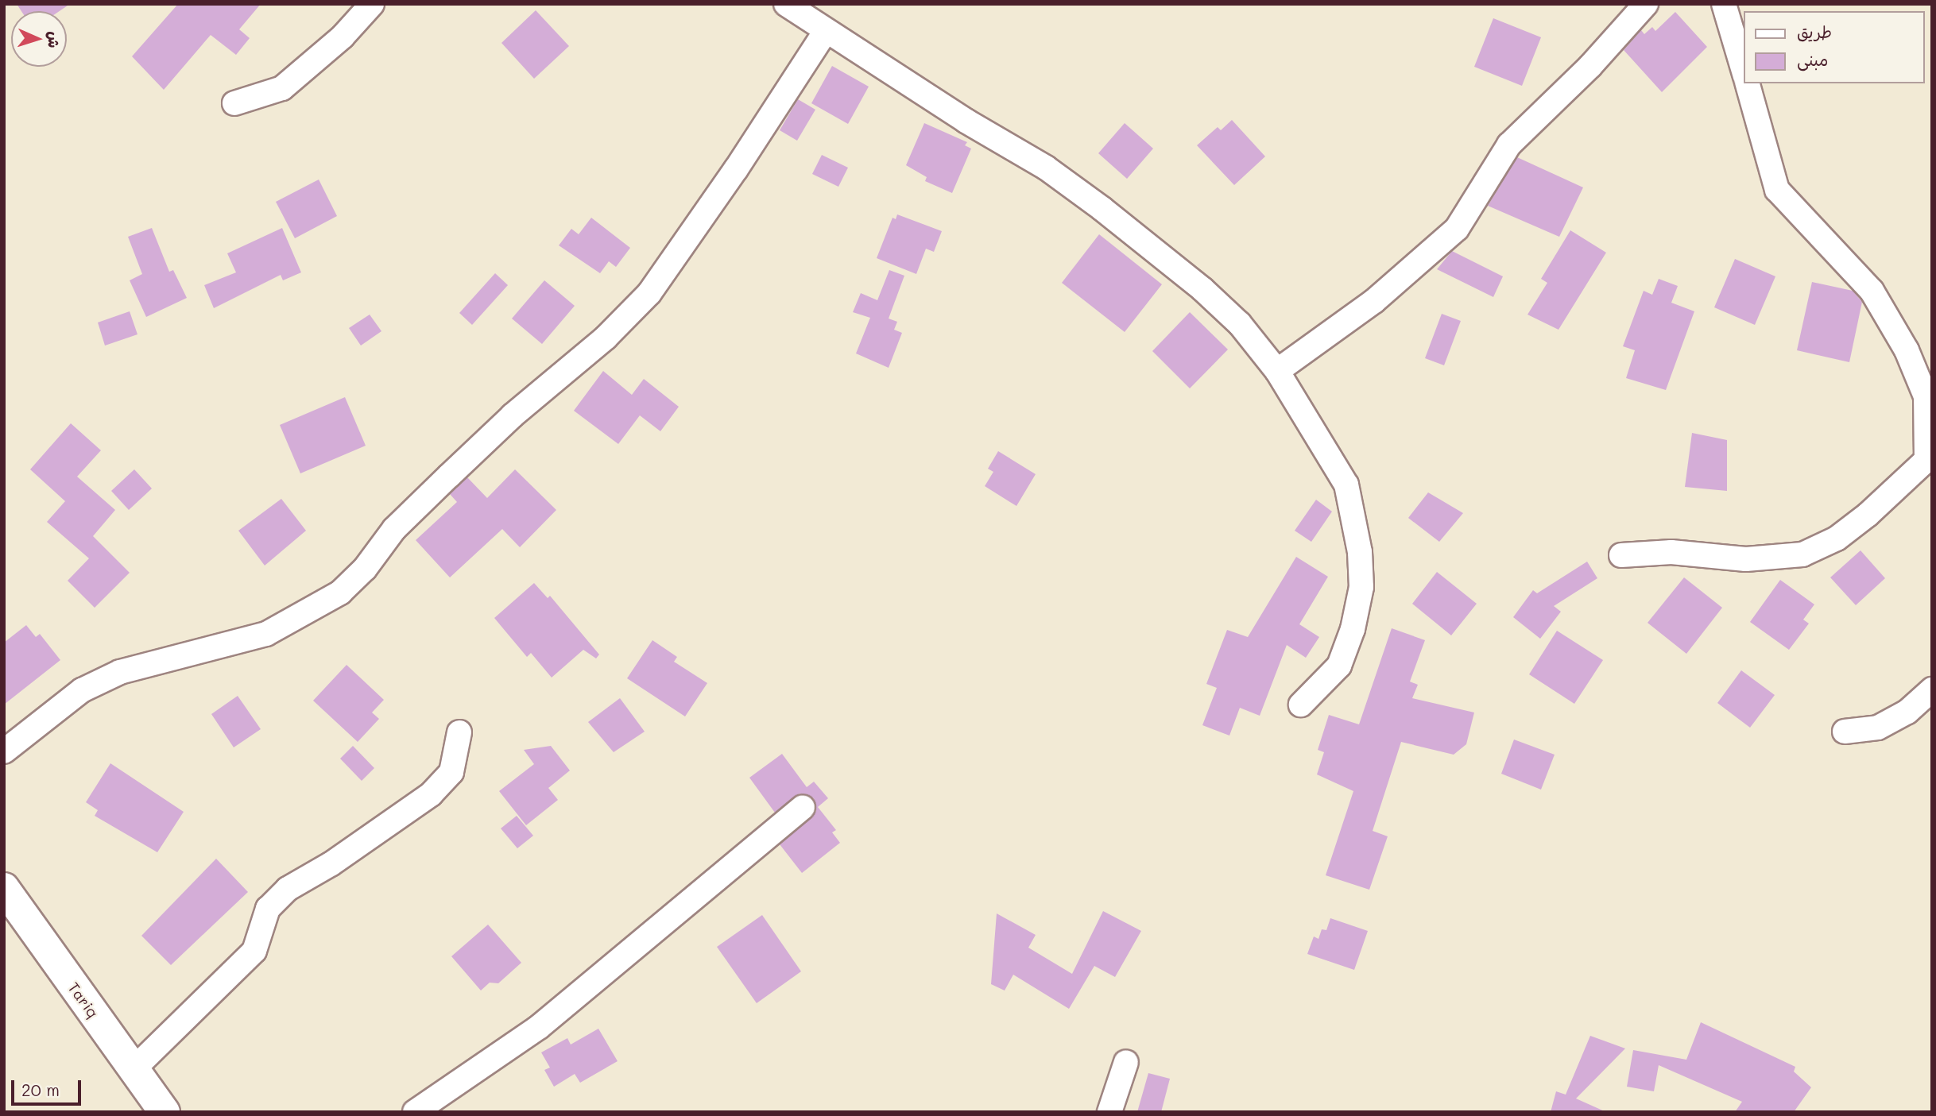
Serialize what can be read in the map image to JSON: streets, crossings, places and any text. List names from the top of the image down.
{
  "streets": {
    "main road": ["Tariq"]
  },
  "legend": ["طريق", "مبنى"],
  "scale_bar": "20 m",
  "north": "right"
}
